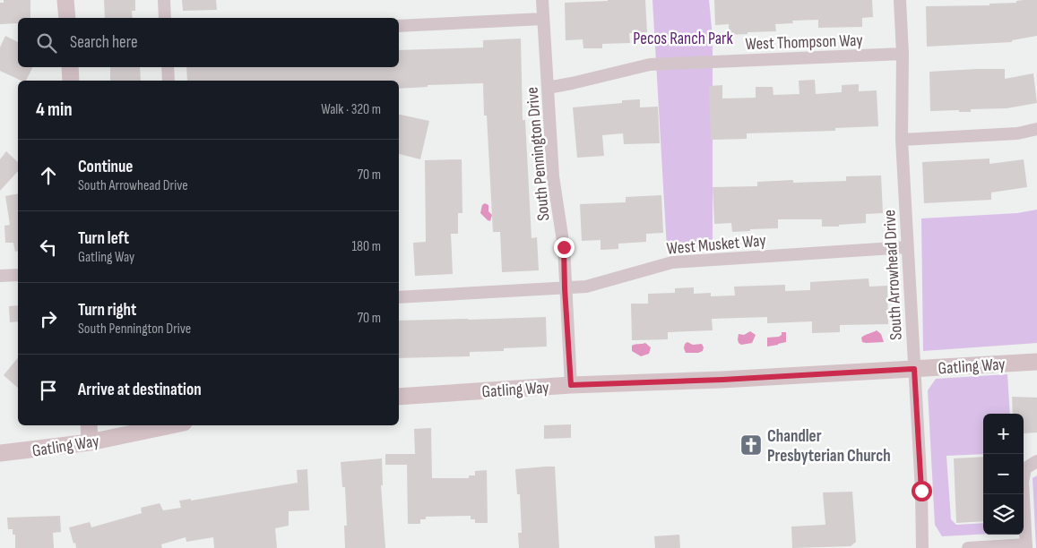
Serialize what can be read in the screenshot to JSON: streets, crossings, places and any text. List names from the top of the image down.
{
  "streets": {
    "street": [
      "West Thompson Way",
      "South Pennington Drive",
      "West Musket Way",
      "South Arrowhead Drive",
      "Gatling Way"
    ]
  },
  "crossings": [
    ["West Thompson Way", "South Pennington Drive"],
    ["West Thompson Way", "South Arrowhead Drive"],
    ["South Pennington Drive", "West Musket Way"],
    ["South Pennington Drive", "Gatling Way"],
    ["West Musket Way", "South Arrowhead Drive"],
    ["South Arrowhead Drive", "Gatling Way"]
  ],
  "parks": ["Pecos Ranch Park"],
  "places": {
    "church": ["Chandler Presbyterian Church"]
  },
  "page": {
    "search": "Search here",
    "heading": ["4 min", "Walk · 320 m"],
    "list": [
      ["Continue", "South Arrowhead Drive", "70 m"],
      ["Turn left", "Gatling Way", "180 m"],
      ["Turn right", "South Pennington Drive", "70 m"],
      "Arrive at destination"
    ],
    "map_buttons": ["+", "−"]
  }
}
